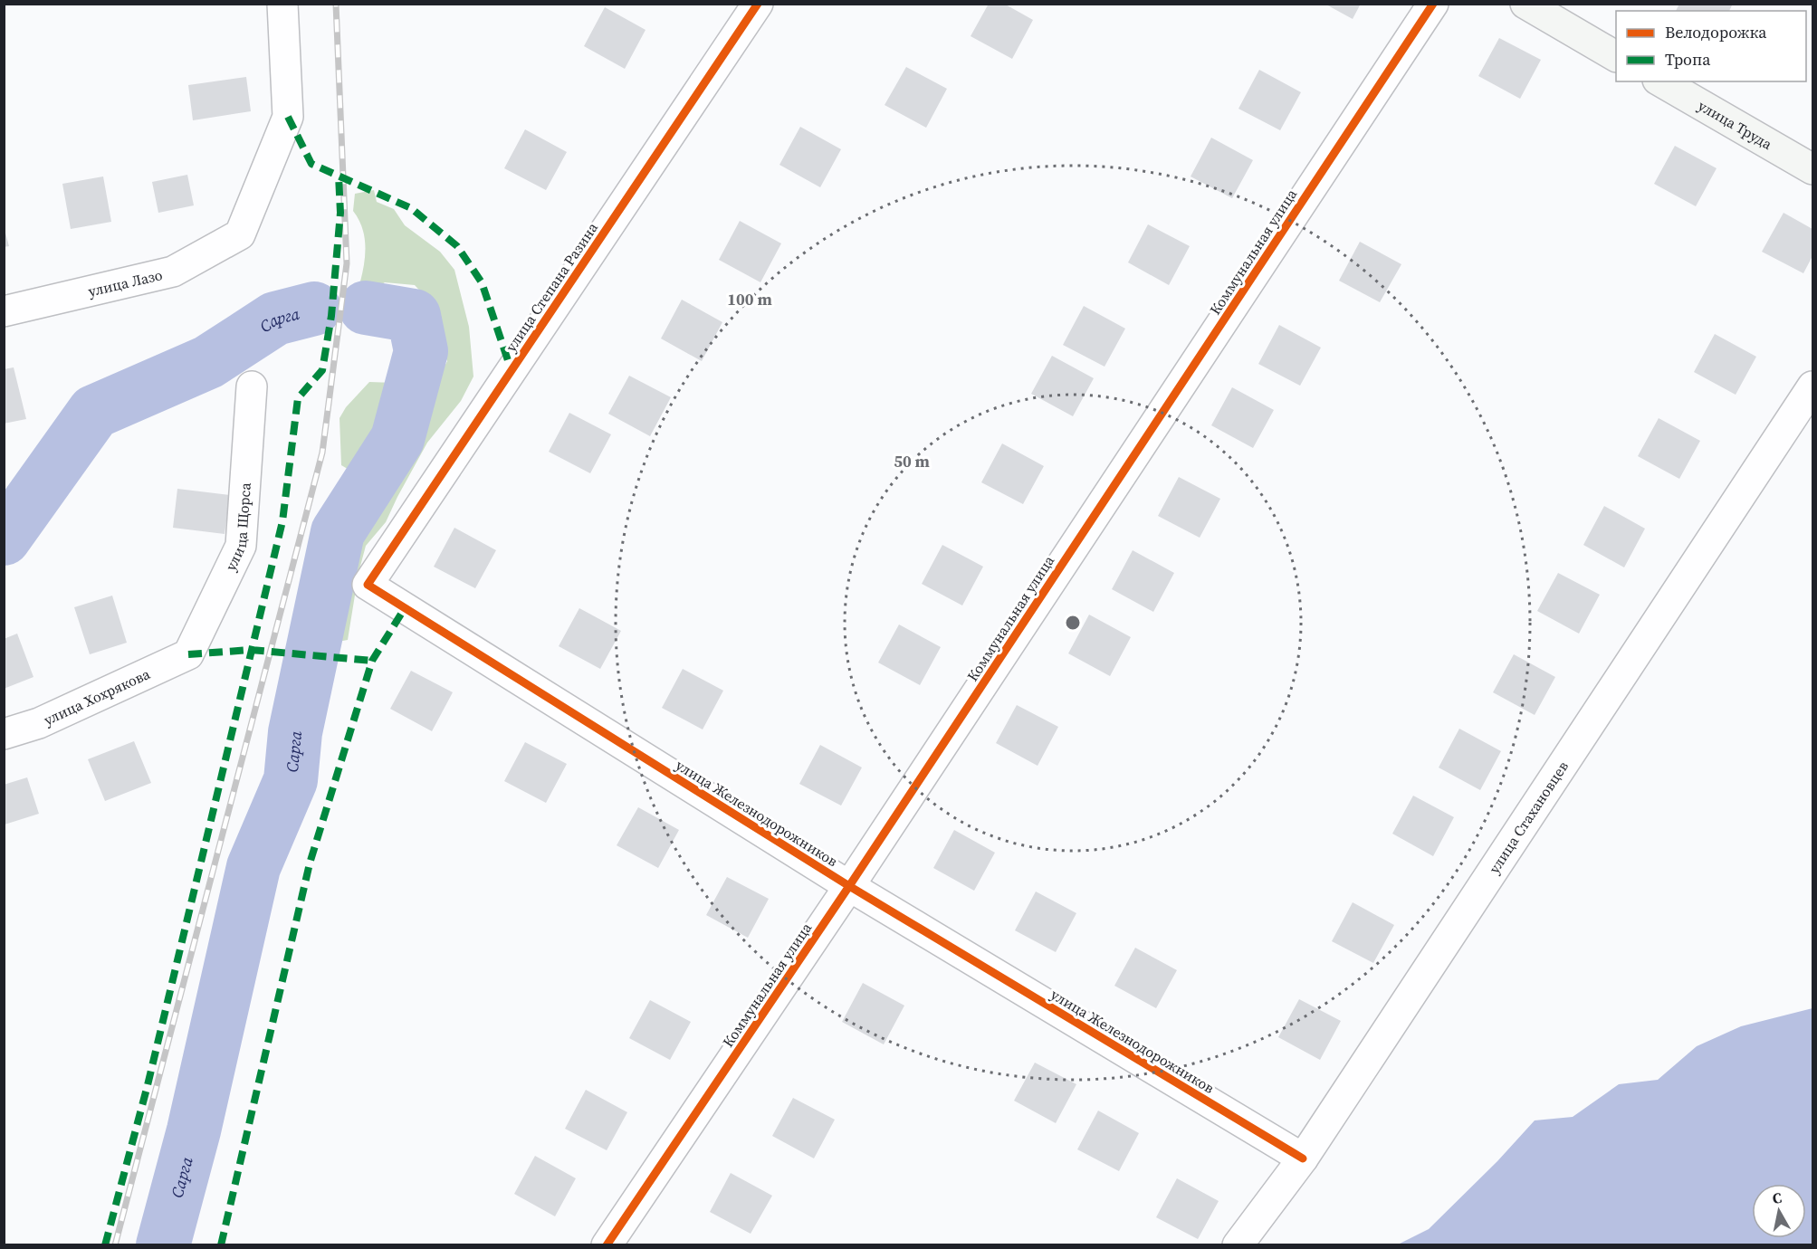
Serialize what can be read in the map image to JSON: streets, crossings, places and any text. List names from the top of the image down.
{
  "streets": {
    "street": [
      "улица Труда",
      "Коммунальная улица",
      "улица Лазо",
      "улица Степана Разина",
      "улица Щорса",
      "улица Хохрякова",
      "улица Железнодорожников",
      "улица Стахановцев"
    ]
  },
  "crossings": [
    ["Коммунальная улица", "улица Железнодорожников"],
    ["улица Степана Разина", "улица Железнодорожников"],
    ["улица Щорса", "улица Хохрякова"],
    ["улица Железнодорожников", "улица Стахановцев"]
  ],
  "water": ["Сарга"],
  "legend": ["Велодорожка", "Тропа"],
  "north": "top",
  "rings": ["100 m", "50 m"]
}
